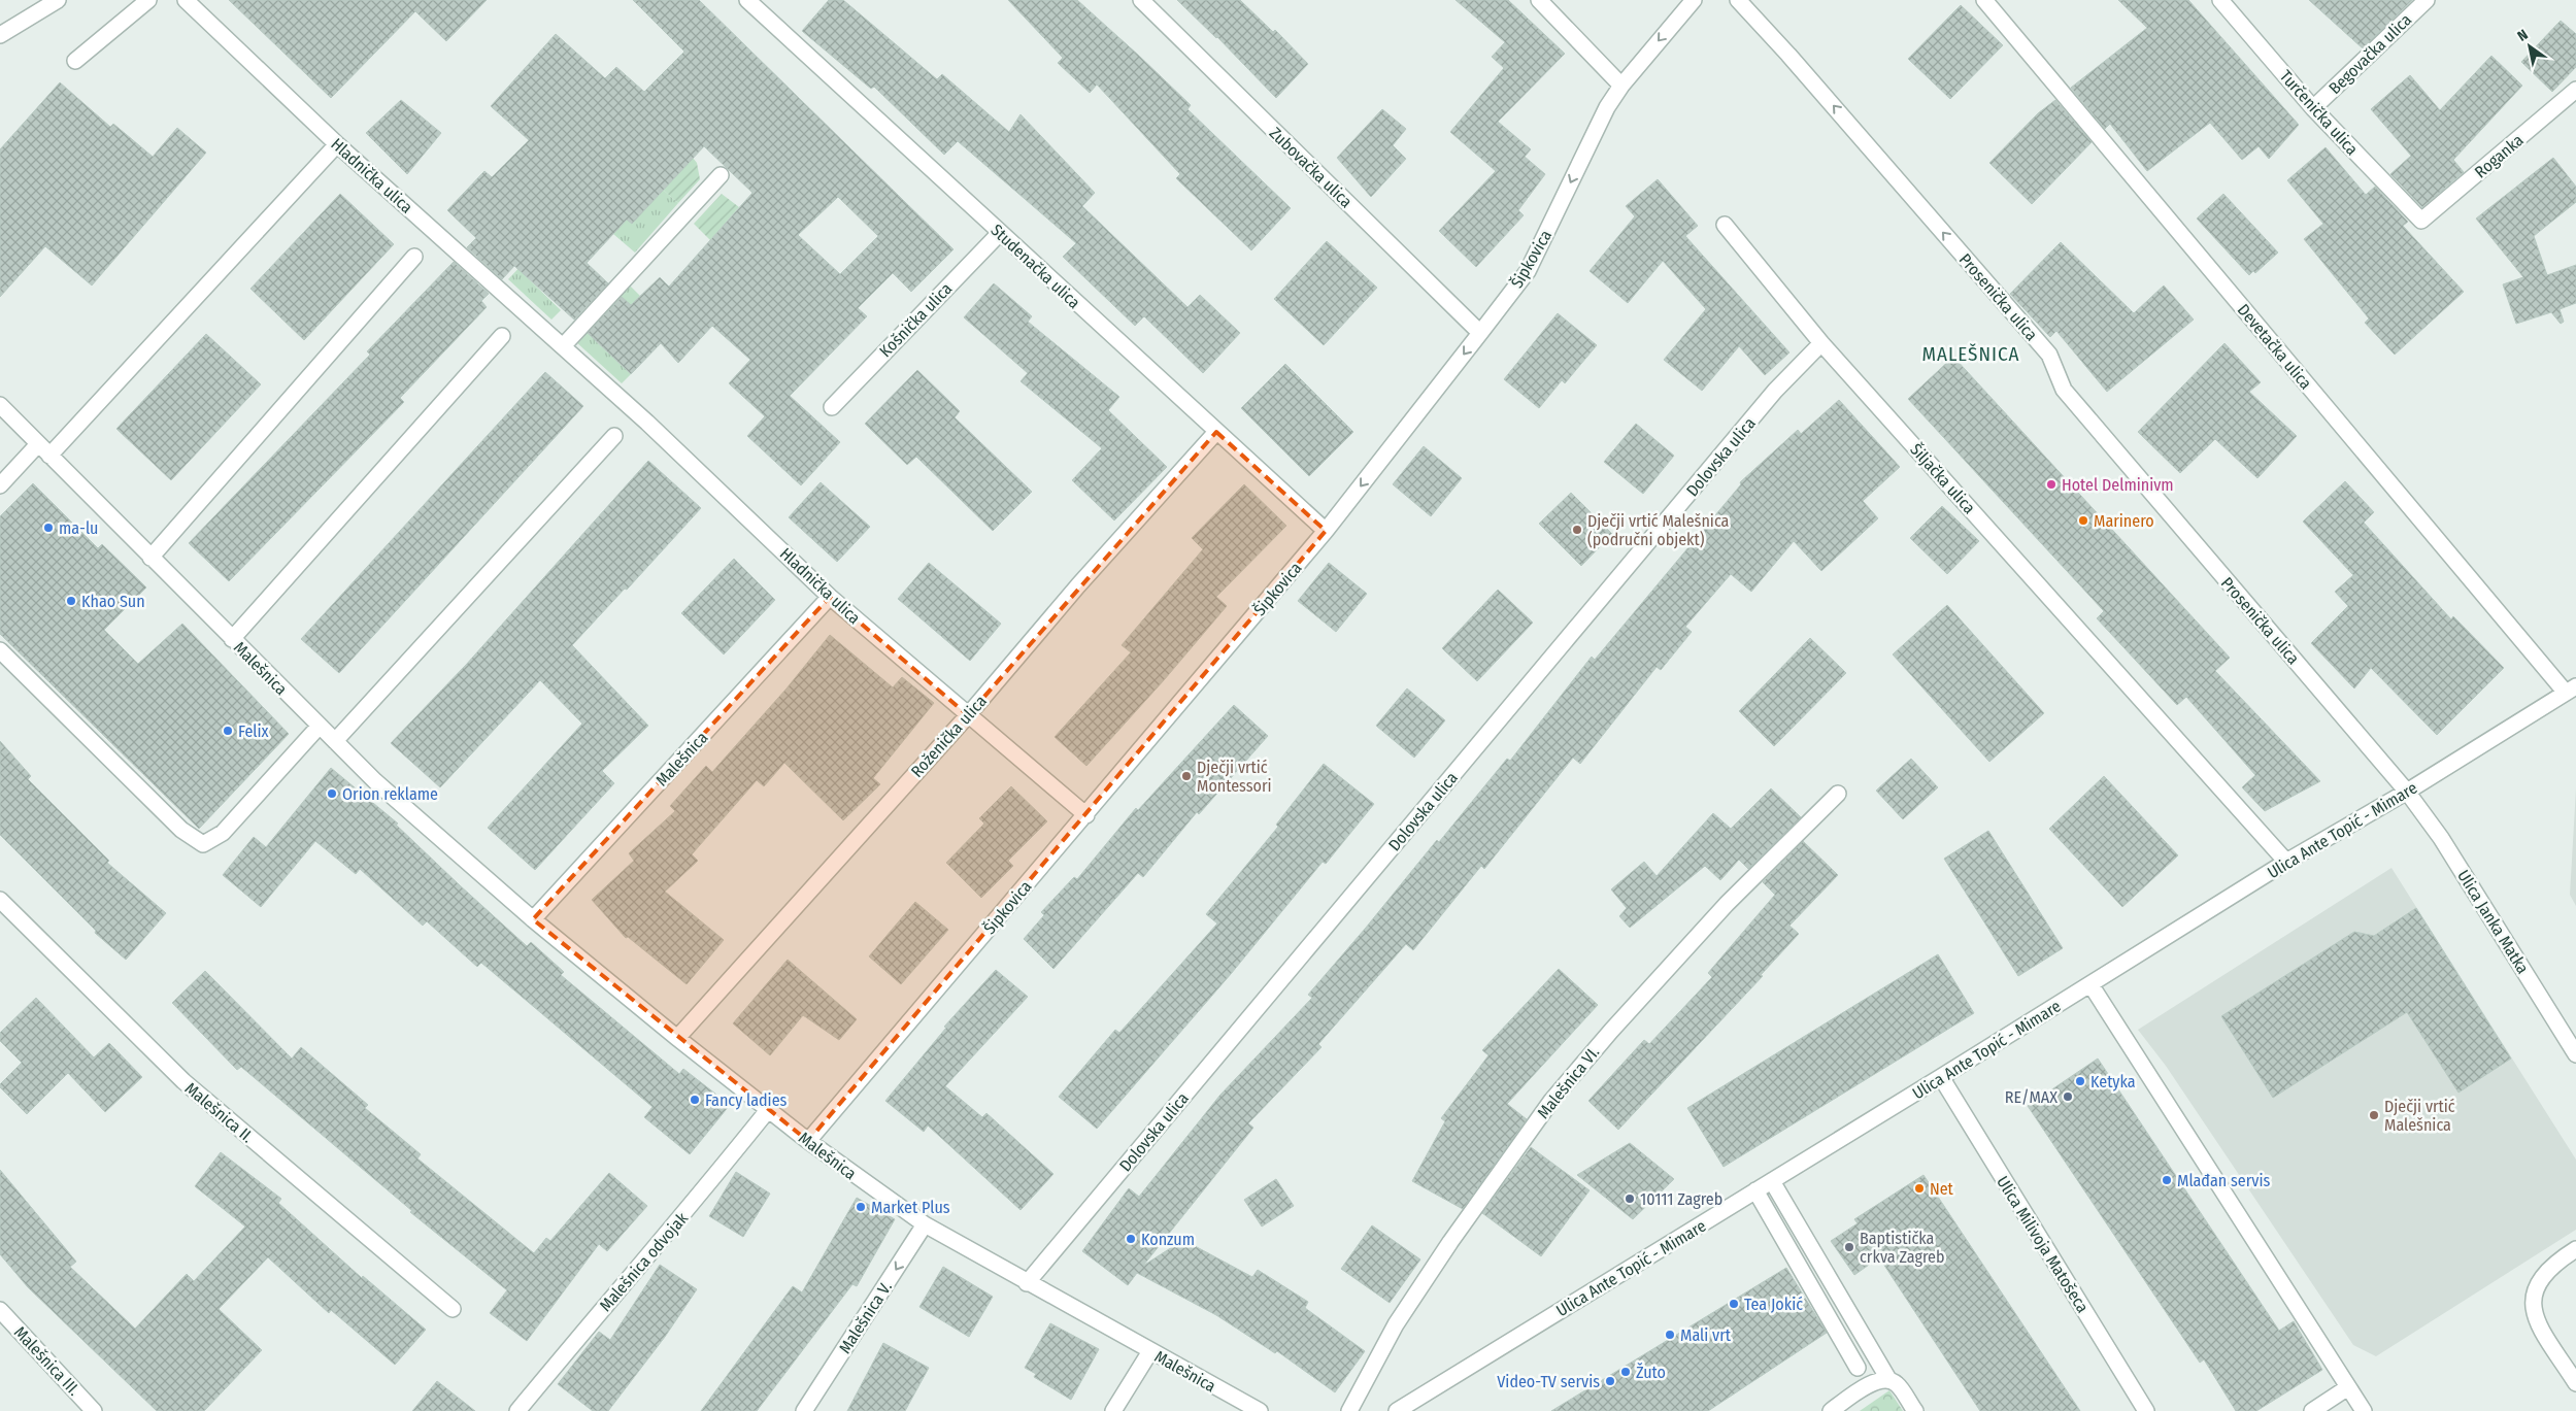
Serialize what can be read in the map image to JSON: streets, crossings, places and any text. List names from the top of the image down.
{
  "streets": {
    "street": [
      "Begovačka ulica",
      "Turčenička ulica",
      "Roganka",
      "Zubovačka ulica",
      "Hladnička ulica",
      "Šipkovica",
      "Studenačka ulica",
      "Prosenička ulica",
      "Košnička ulica",
      "Devetačka ulica",
      "Dolovska ulica",
      "Šiljačka ulica",
      "Malešnica",
      "Roženička ulica",
      "Ulica Ante Topić - Mimare",
      "Ulica Janka Matka",
      "Malešnica VI.",
      "Malešnica II.",
      "Ulica Milivoja Matošeca",
      "Malešnica odvojak",
      "Malešnica V.",
      "Malešnica III."
    ]
  },
  "crossings": [
    ["Begovačka ulica", "Turčenička ulica"],
    ["Turčenička ulica", "Roganka"],
    ["Zubovačka ulica", "Šipkovica"],
    ["Hladnička ulica", "Šipkovica"],
    ["Hladnička ulica", "Malešnica"],
    ["Hladnička ulica", "Roženička ulica"],
    ["Šipkovica", "Studenačka ulica"],
    ["Šipkovica", "Malešnica"],
    ["Studenačka ulica", "Košnička ulica"],
    ["Studenačka ulica", "Roženička ulica"],
    ["Prosenička ulica", "Ulica Ante Topić - Mimare"],
    ["Prosenička ulica", "Ulica Janka Matka"],
    ["Devetačka ulica", "Ulica Ante Topić - Mimare"],
    ["Dolovska ulica", "Šiljačka ulica"],
    ["Dolovska ulica", "Malešnica"],
    ["Šiljačka ulica", "Ulica Ante Topić - Mimare"],
    ["Malešnica", "Roženička ulica"],
    ["Malešnica", "Malešnica odvojak"],
    ["Malešnica", "Malešnica V."],
    ["Ulica Ante Topić - Mimare", "Ulica Janka Matka"],
    ["Ulica Ante Topić - Mimare", "Ulica Milivoja Matošeca"]
  ],
  "one_way": ["Šipkovica", "Prosenička ulica", "Malešnica V."],
  "districts": ["MALEŠNICA"],
  "places": [
    "Hotel Delminivm",
    "Marinero",
    "ma-lu",
    "Dječji vrtić Malešnica (područni objekt)",
    "Khao Sun",
    "Felix",
    "Dječji vrtić Montessori",
    "Orion reklame",
    "Ketyka",
    "RE/MAX",
    "Fancy ladies",
    "Dječji vrtić Malešnica",
    "Mlađan servis",
    "Net",
    "10111 Zagreb",
    "Market Plus",
    "Konzum",
    "Baptistička crkva Zagreb",
    "Tea Jokić",
    "Mali vrt",
    "Žuto",
    "Video-TV servis"
  ],
  "north": "top left"
}
